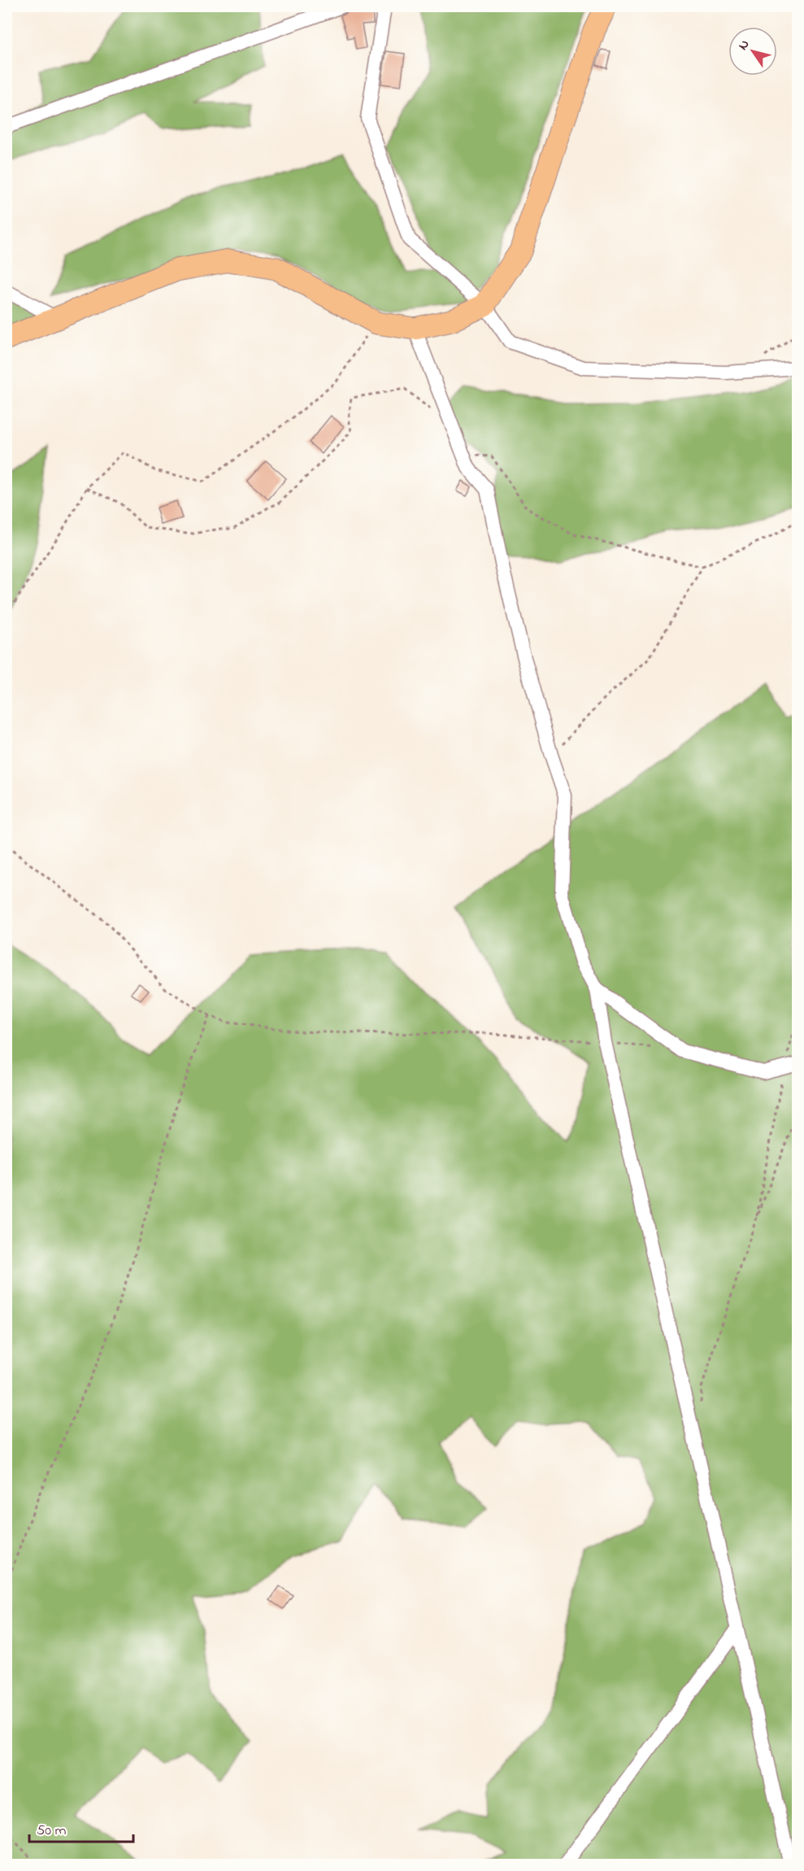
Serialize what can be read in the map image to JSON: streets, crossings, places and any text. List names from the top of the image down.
{
  "scale_bar": "50 m",
  "north": "top left"
}
